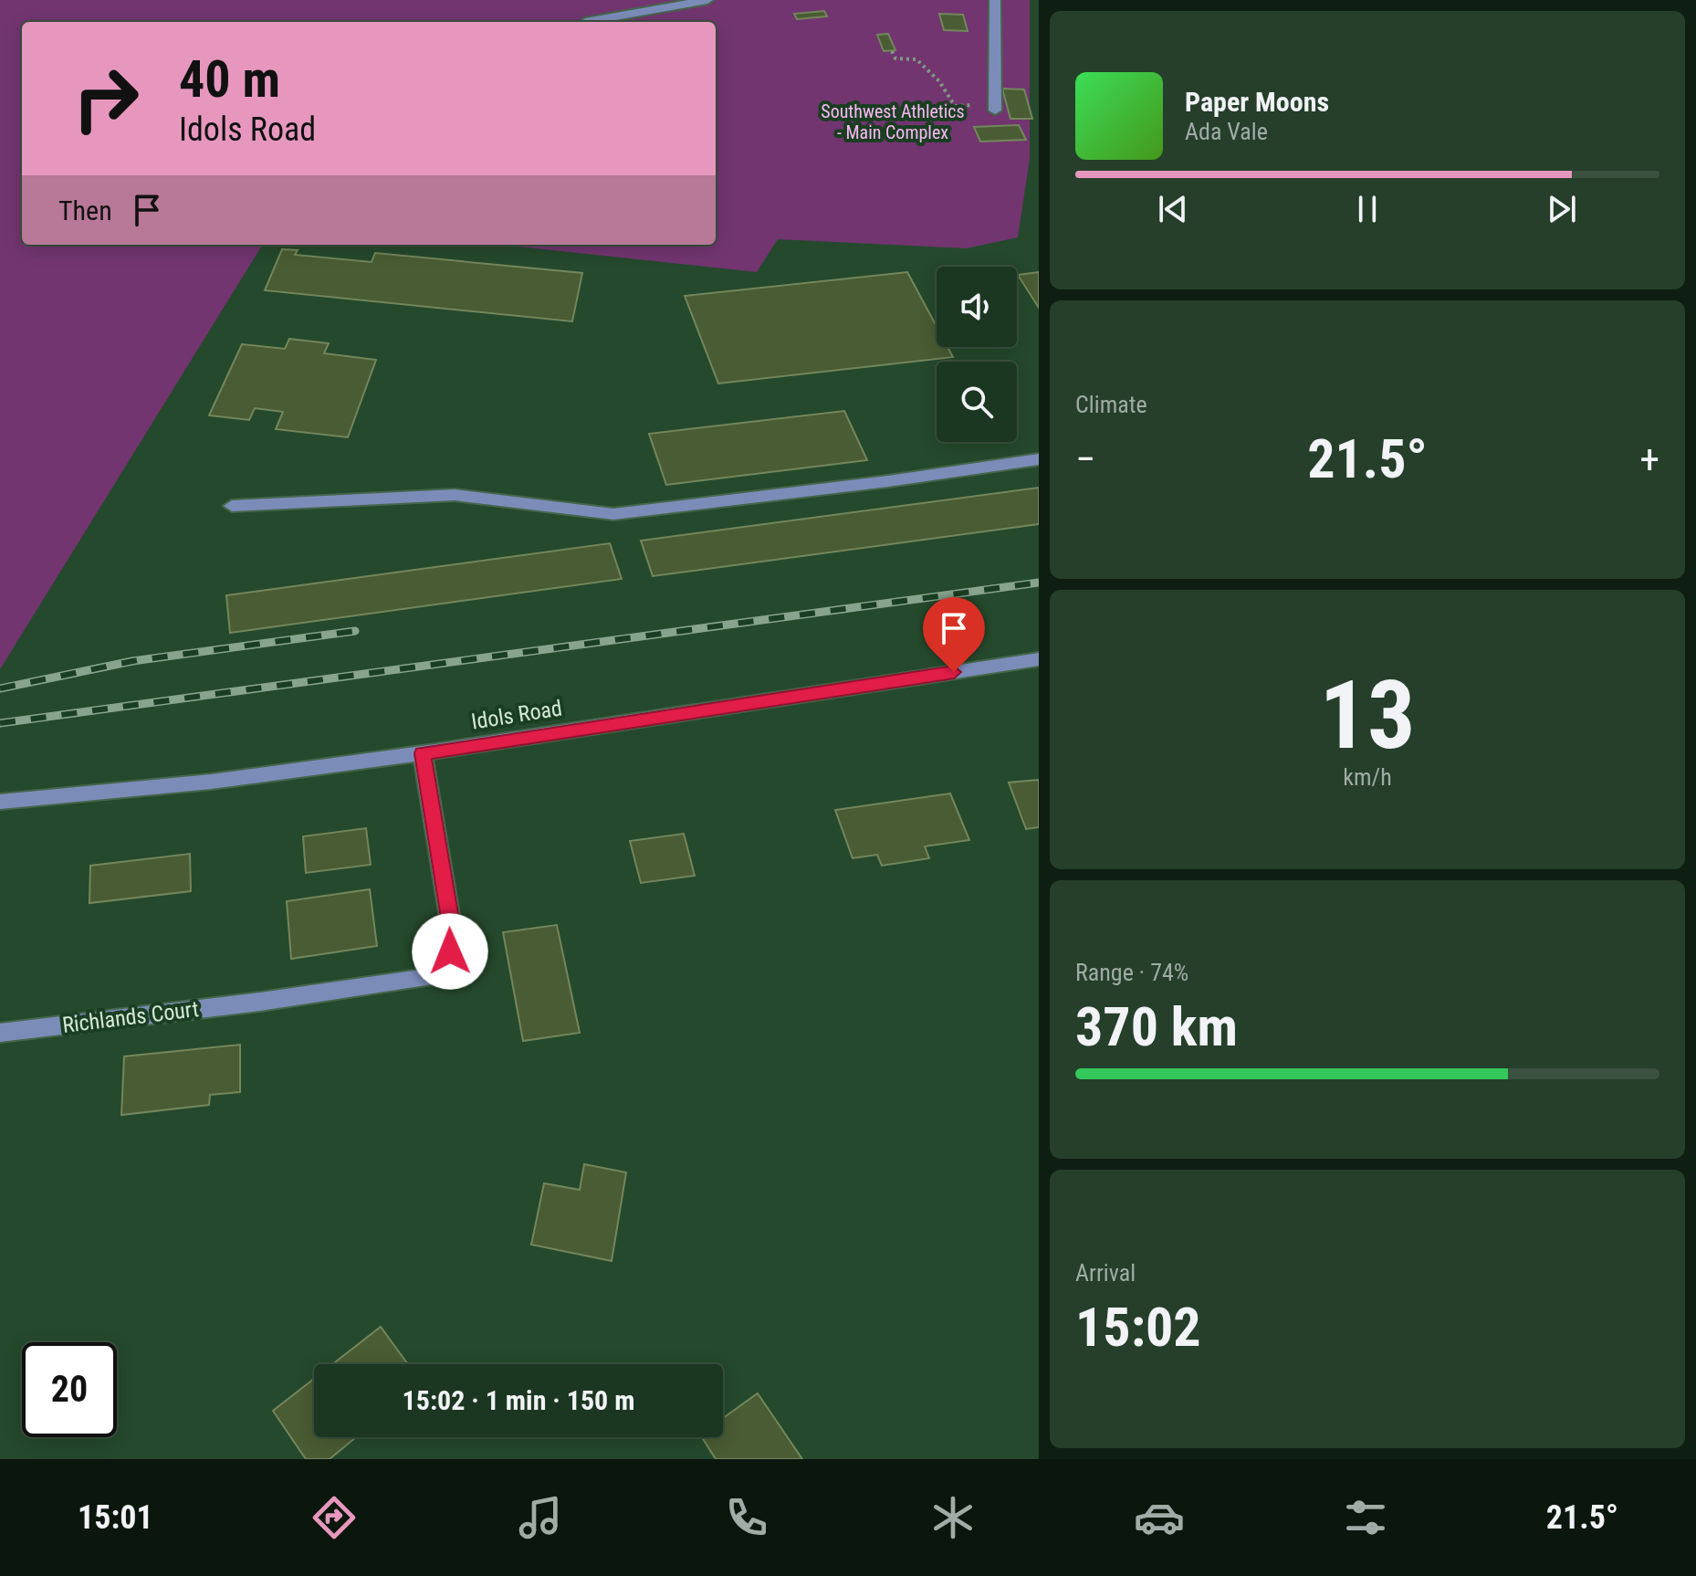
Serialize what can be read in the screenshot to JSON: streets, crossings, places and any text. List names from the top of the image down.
{
  "streets": {
    "street": ["Idols Road", "Richlands Court"]
  },
  "crossings": [
    ["Idols Road", "Richlands Court"]
  ],
  "parks": ["Southwest Athletics - Main Complex"],
  "page": {
    "turn": ["40 m", "Idols Road"],
    "song": ["Paper Moons", "Ada Vale"],
    "then": "Then",
    "tile": [
      "Climate",
      ["13", "km/h"],
      ["Range · 74%", "370 km"],
      ["Arrival", "15:02"]
    ],
    "heat": ["−", "21.5°", "+"],
    "limit": "20",
    "trip": "15:02 · 1 min · 150 m",
    "tabs": ["15:01", "21.5°"]
  }
}
